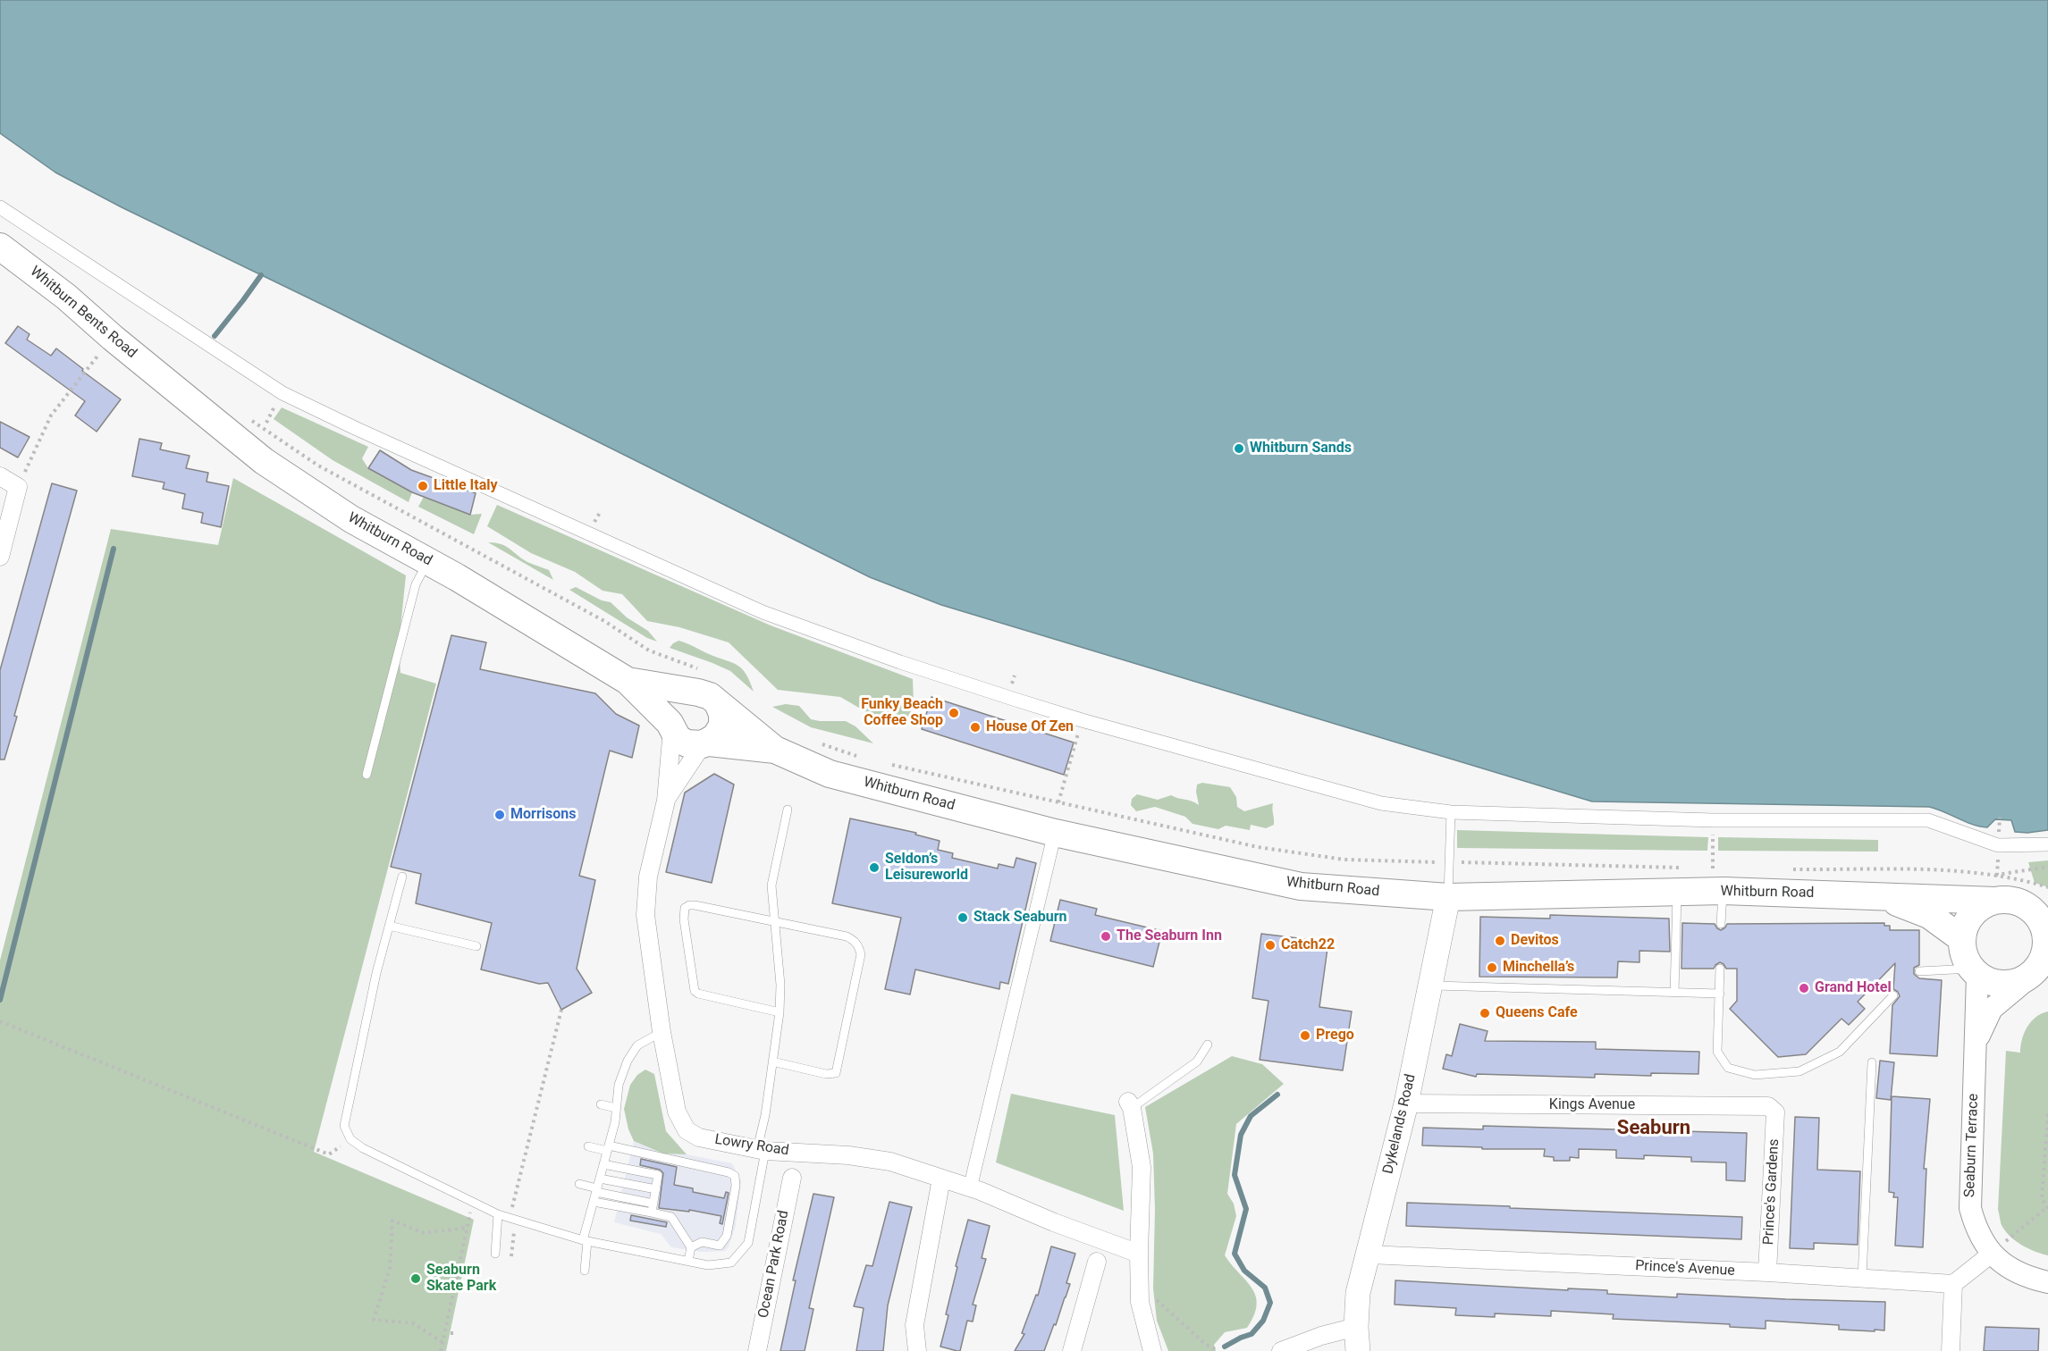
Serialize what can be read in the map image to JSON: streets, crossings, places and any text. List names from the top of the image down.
{
  "streets": {
    "main road": ["Whitburn Bents Road", "Whitburn Road", "Dykelands Road"],
    "street": [
      "Kings Avenue",
      "Lowry Road",
      "Seaburn Terrace",
      "Prince's Gardens",
      "Ocean Park Road",
      "Prince's Avenue"
    ]
  },
  "crossings": [
    ["Whitburn Bents Road", "Whitburn Road"],
    ["Whitburn Road", "Dykelands Road"],
    ["Whitburn Road", "Seaburn Terrace"],
    ["Kings Avenue", "Dykelands Road"],
    ["Kings Avenue", "Prince's Gardens"],
    ["Dykelands Road", "Prince's Avenue"],
    ["Prince's Gardens", "Prince's Avenue"]
  ],
  "districts": ["Seaburn"],
  "places": [
    "Whitburn Sands",
    "Little Italy",
    "Funky Beach Coffee Shop",
    "House Of Zen",
    "Morrisons",
    "Seldon’s Leisureworld",
    "Stack Seaburn",
    "The Seaburn Inn",
    "Devitos",
    "Catch22",
    "Minchella’s",
    "Grand Hotel",
    "Queens Cafe",
    "Prego",
    "Seaburn Skate Park"
  ]
}
